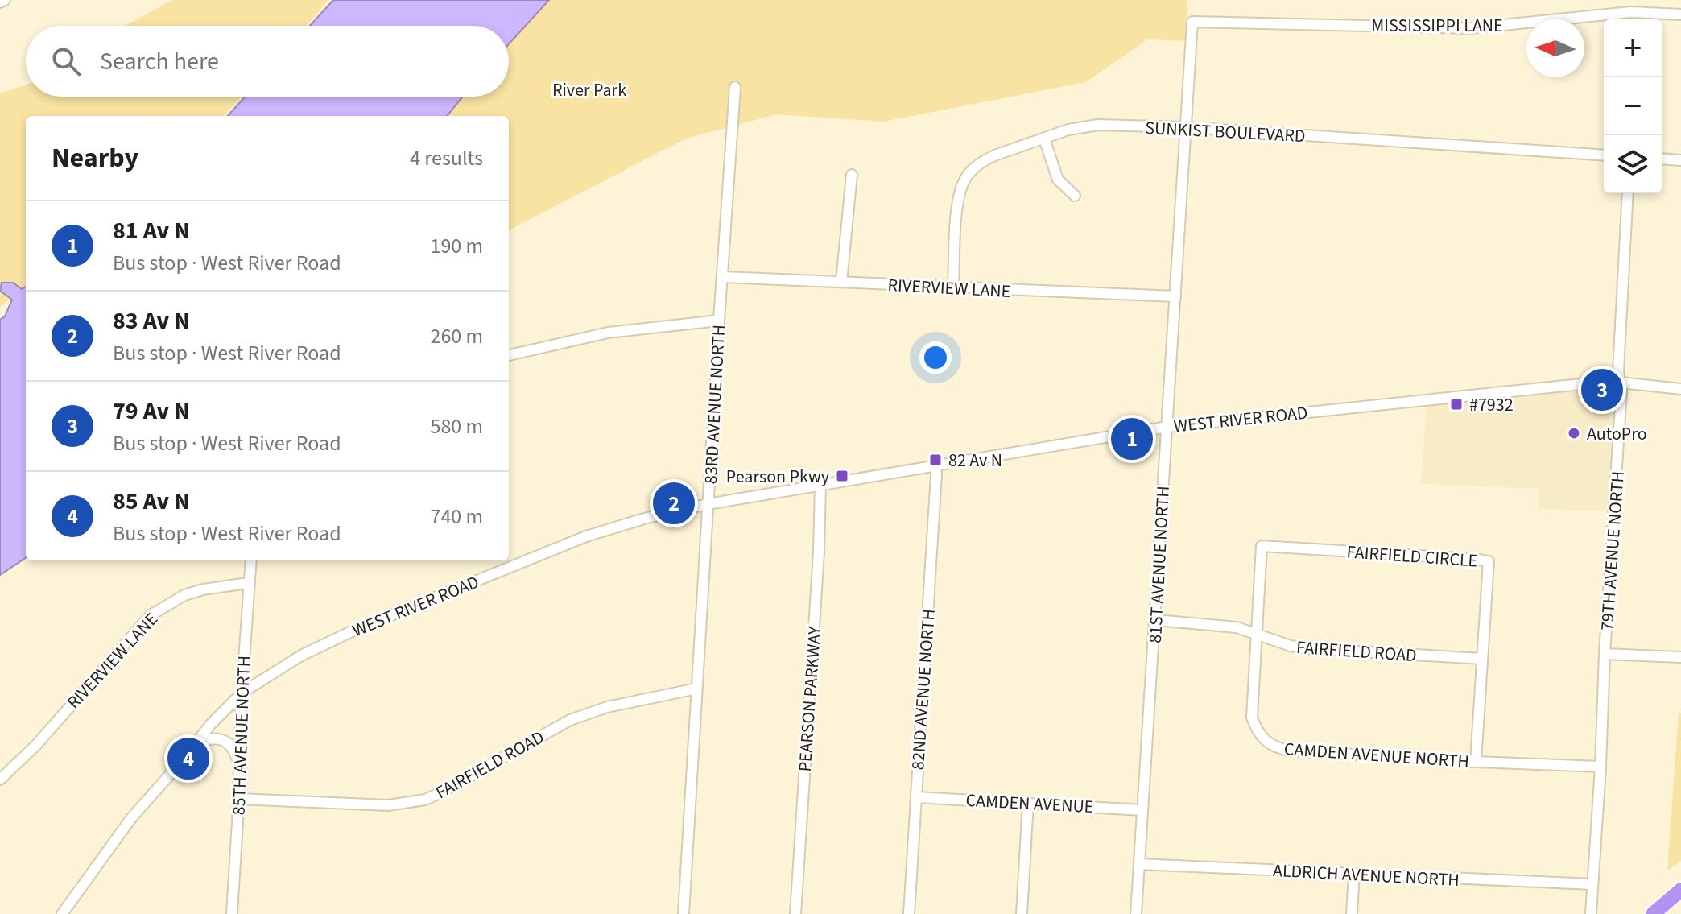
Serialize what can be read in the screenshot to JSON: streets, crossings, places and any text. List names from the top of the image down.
{
  "streets": {
    "street": [
      "MISSISSIPPI LANE",
      "SUNKIST BOULEVARD",
      "RIVERVIEW LANE",
      "83RD AVENUE NORTH",
      "WEST RIVER ROAD",
      "79TH AVENUE NORTH",
      "FAIRFIELD CIRCLE",
      "81ST AVENUE NORTH",
      "FAIRFIELD ROAD",
      "82ND AVENUE NORTH",
      "PEARSON PARKWAY",
      "85TH AVENUE NORTH",
      "CAMDEN AVENUE NORTH",
      "CAMDEN AVENUE",
      "ALDRICH AVENUE NORTH"
    ]
  },
  "crossings": [
    ["MISSISSIPPI LANE", "81ST AVENUE NORTH"],
    ["SUNKIST BOULEVARD", "RIVERVIEW LANE"],
    ["SUNKIST BOULEVARD", "81ST AVENUE NORTH"],
    ["RIVERVIEW LANE", "83RD AVENUE NORTH"],
    ["RIVERVIEW LANE", "81ST AVENUE NORTH"],
    ["RIVERVIEW LANE", "85TH AVENUE NORTH"],
    ["83RD AVENUE NORTH", "WEST RIVER ROAD"],
    ["83RD AVENUE NORTH", "FAIRFIELD ROAD"],
    ["WEST RIVER ROAD", "79TH AVENUE NORTH"],
    ["WEST RIVER ROAD", "81ST AVENUE NORTH"],
    ["WEST RIVER ROAD", "82ND AVENUE NORTH"],
    ["WEST RIVER ROAD", "PEARSON PARKWAY"],
    ["WEST RIVER ROAD", "85TH AVENUE NORTH"],
    ["79TH AVENUE NORTH", "CAMDEN AVENUE NORTH"],
    ["79TH AVENUE NORTH", "ALDRICH AVENUE NORTH"],
    ["FAIRFIELD CIRCLE", "FAIRFIELD ROAD"],
    ["FAIRFIELD CIRCLE", "CAMDEN AVENUE NORTH"],
    ["81ST AVENUE NORTH", "FAIRFIELD ROAD"],
    ["81ST AVENUE NORTH", "CAMDEN AVENUE"],
    ["81ST AVENUE NORTH", "ALDRICH AVENUE NORTH"],
    ["FAIRFIELD ROAD", "85TH AVENUE NORTH"],
    ["FAIRFIELD ROAD", "CAMDEN AVENUE NORTH"],
    ["82ND AVENUE NORTH", "CAMDEN AVENUE"]
  ],
  "parks": ["River Park"],
  "places": {
    "transit": ["#7932", "82 Av N", "Pearson Pkwy"],
    "other": ["AutoPro"]
  },
  "north": "left",
  "page": {
    "map_buttons": ["+", "−"],
    "search": "Search here",
    "heading": ["Nearby", "4 results"],
    "list": [
      {
        "mark": "1",
        "name": "81 Av N",
        "note": "Bus stop · West River Road",
        "value": "190 m"
      },
      {
        "mark": "2",
        "name": "83 Av N",
        "note": "Bus stop · West River Road",
        "value": "260 m"
      },
      {
        "mark": "3",
        "name": "79 Av N",
        "note": "Bus stop · West River Road",
        "value": "580 m"
      },
      {
        "mark": "4",
        "name": "85 Av N",
        "note": "Bus stop · West River Road",
        "value": "740 m"
      }
    ],
    "pins": [
      "3",
      "1",
      "2",
      "4"
    ]
  }
}
